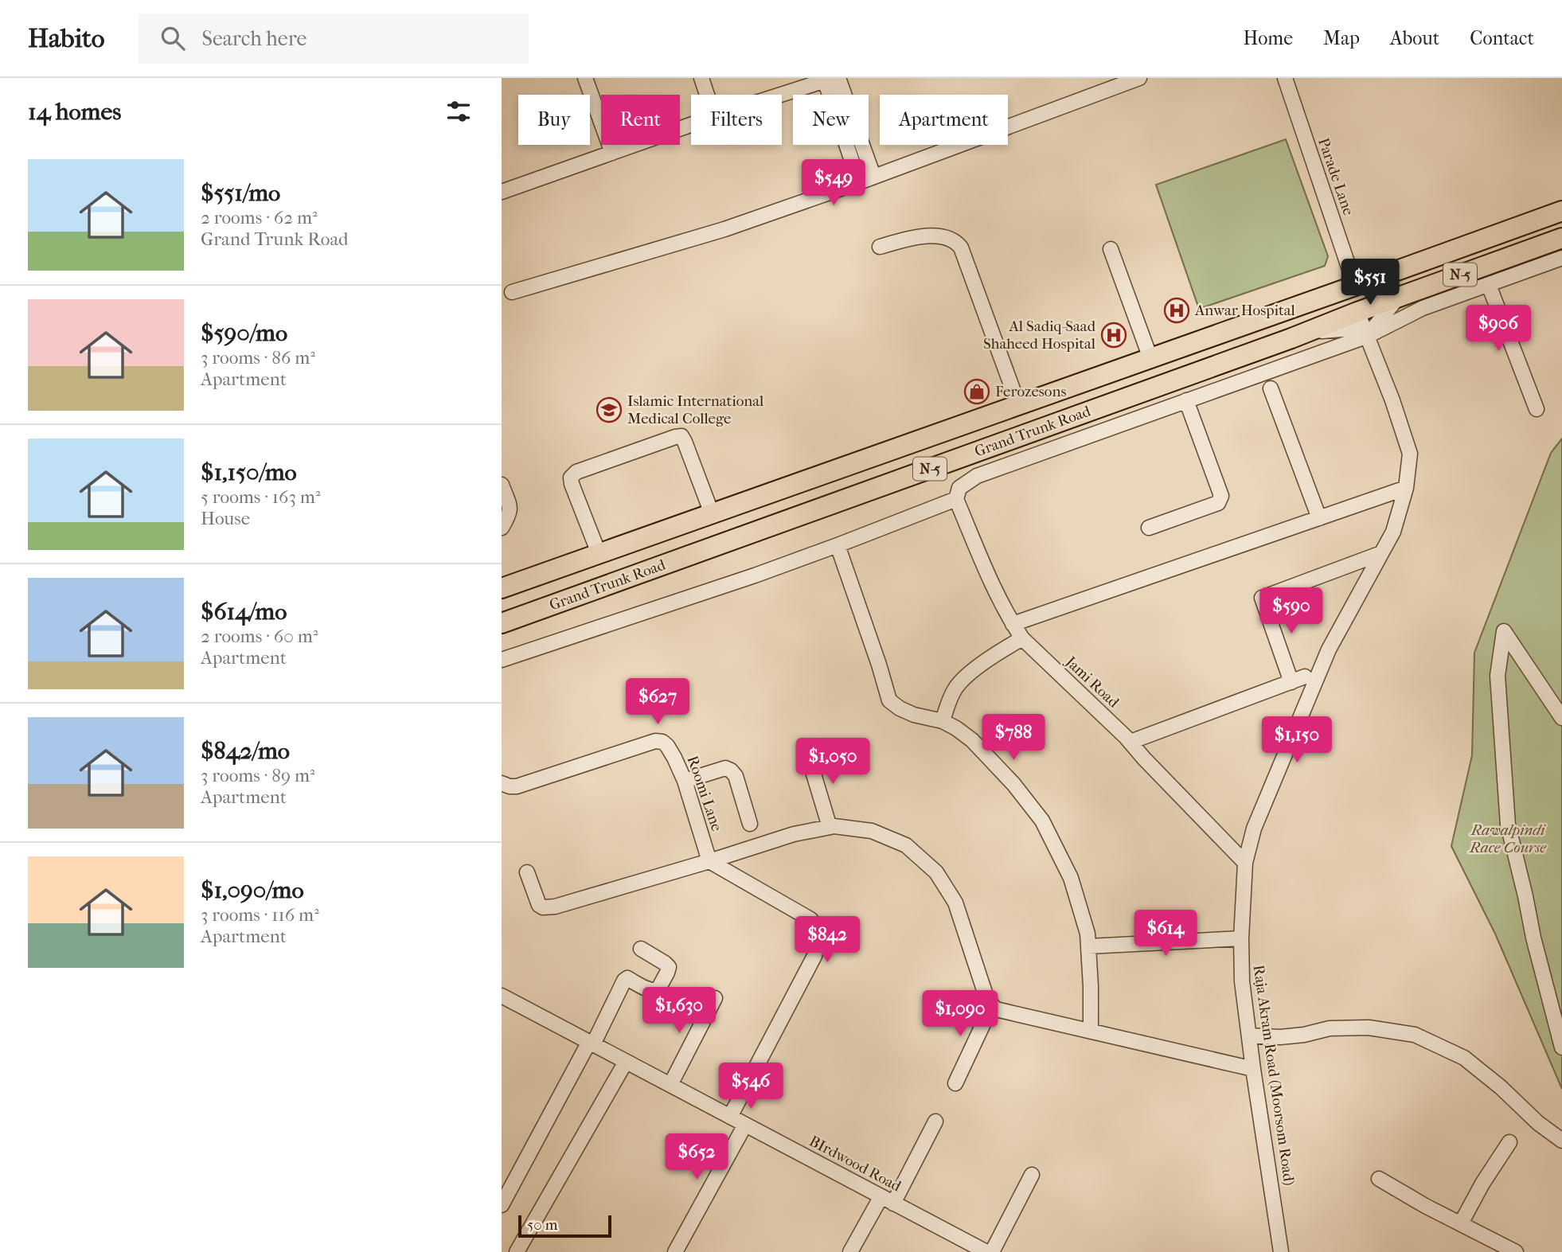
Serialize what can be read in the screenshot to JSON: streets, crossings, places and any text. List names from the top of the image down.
{
  "streets": {
    "highway": ["N-5", "Grand Trunk Road"],
    "street": [
      "Parade Lane",
      "Jami Road",
      "Roomi Lane",
      "Raja Akram Road (Moorsom Road)",
      "BIrdwood Road"
    ]
  },
  "crossings": [
    ["Parade Lane", "Grand Trunk Road"],
    ["Grand Trunk Road", "Raja Akram Road (Moorsom Road)"],
    ["Jami Road", "Raja Akram Road (Moorsom Road)"]
  ],
  "parks": ["Rawalpindi Race Course"],
  "places": {
    "hospital": ["Anwar Hospital", "Al Sadiq-Saad Shaheed Hospital"],
    "shop": ["Ferozesons"],
    "school or university": ["Islamic International Medical College"]
  },
  "scale_bar": "50 m",
  "page": {
    "header": "Habito",
    "search": "Search here",
    "nav": [
      "Home",
      "Map",
      "About",
      "Contact"
    ],
    "heading": "14 homes",
    "chip": [
      "Buy",
      "Rent",
      "Filters",
      "New",
      "Apartment"
    ],
    "list": [
      {
        "name": "$551/mo",
        "note": "2 rooms · 62 m² · Grand Trunk Road"
      },
      {
        "name": "$590/mo",
        "note": "3 rooms · 86 m² · Apartment"
      },
      {
        "name": "$1,150/mo",
        "note": "5 rooms · 163 m² · House"
      },
      {
        "name": "$614/mo",
        "note": "2 rooms · 60 m² · Apartment"
      },
      {
        "name": "$842/mo",
        "note": "3 rooms · 89 m² · Apartment"
      },
      {
        "name": "$1,090/mo",
        "note": "3 rooms · 116 m² · Apartment"
      }
    ],
    "price": [
      "$549",
      "$551",
      "$906",
      "$590",
      "$627",
      "$788",
      "$1,150",
      "$1,050",
      "$614",
      "$842",
      "$1,630",
      "$1,090",
      "$546",
      "$652"
    ],
    "scale": "50 m"
  }
}
